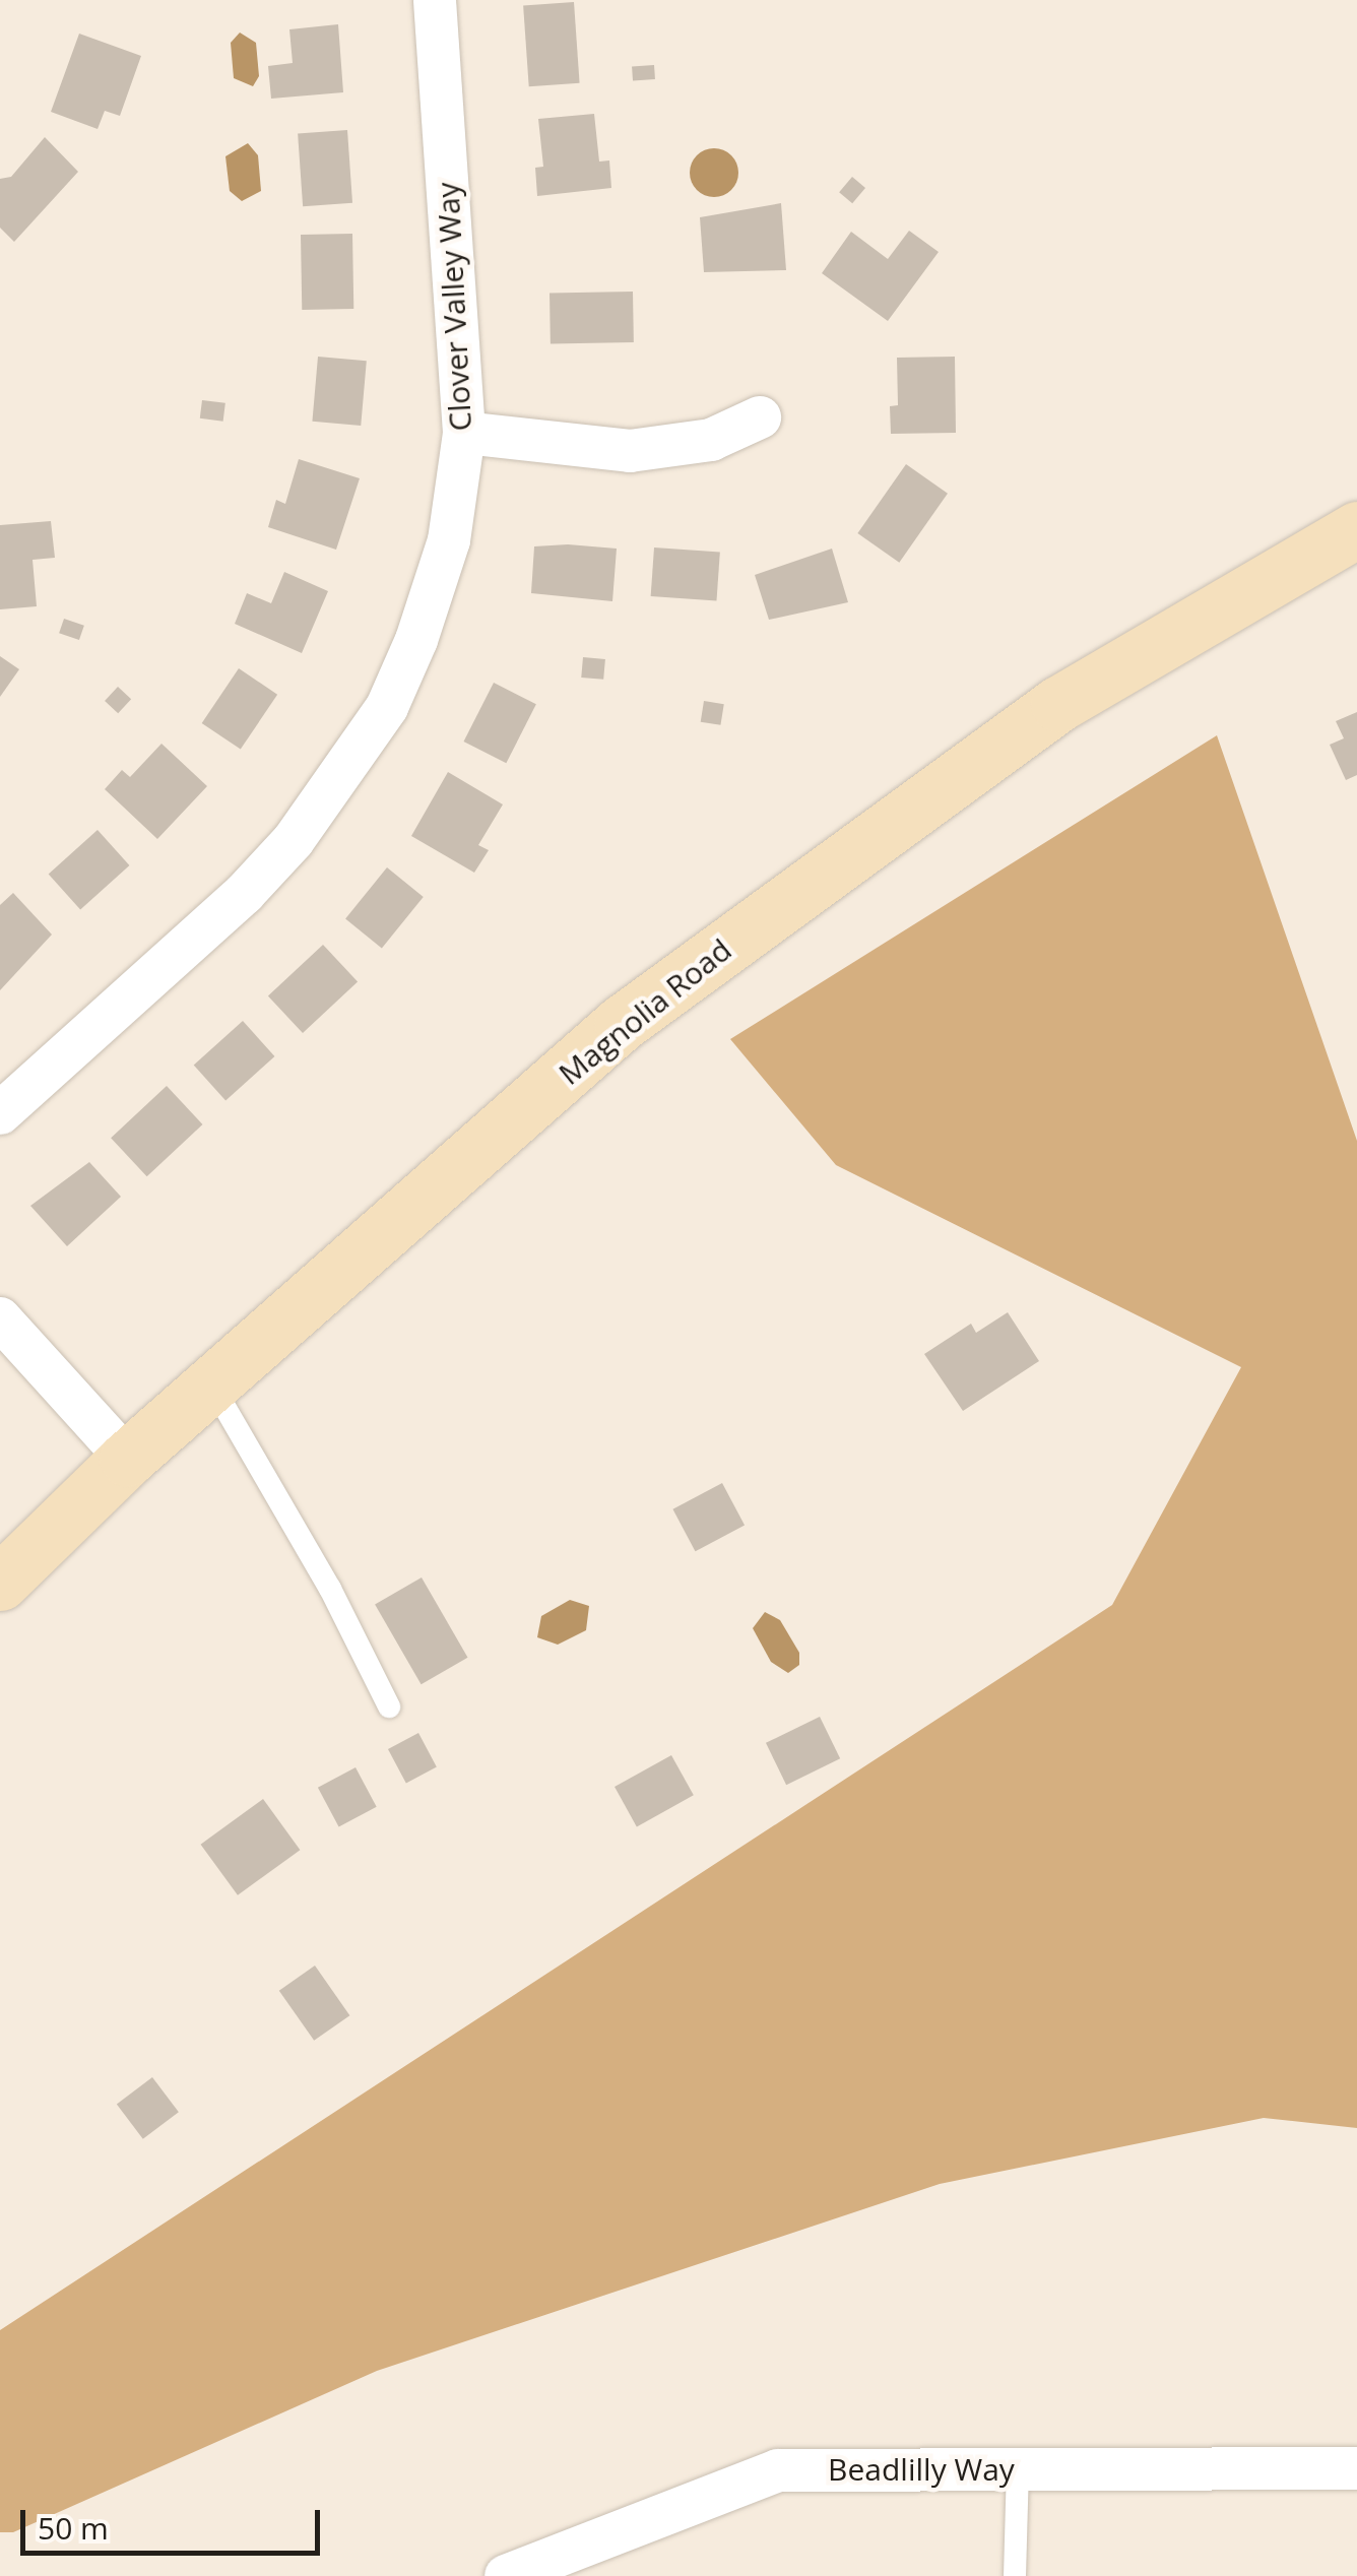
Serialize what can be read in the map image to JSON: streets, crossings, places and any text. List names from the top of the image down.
{
  "streets": {
    "main road": ["Magnolia Road"],
    "street": ["Clover Valley Way", "Beadlilly Way"]
  },
  "scale_bar": "50 m"
}
